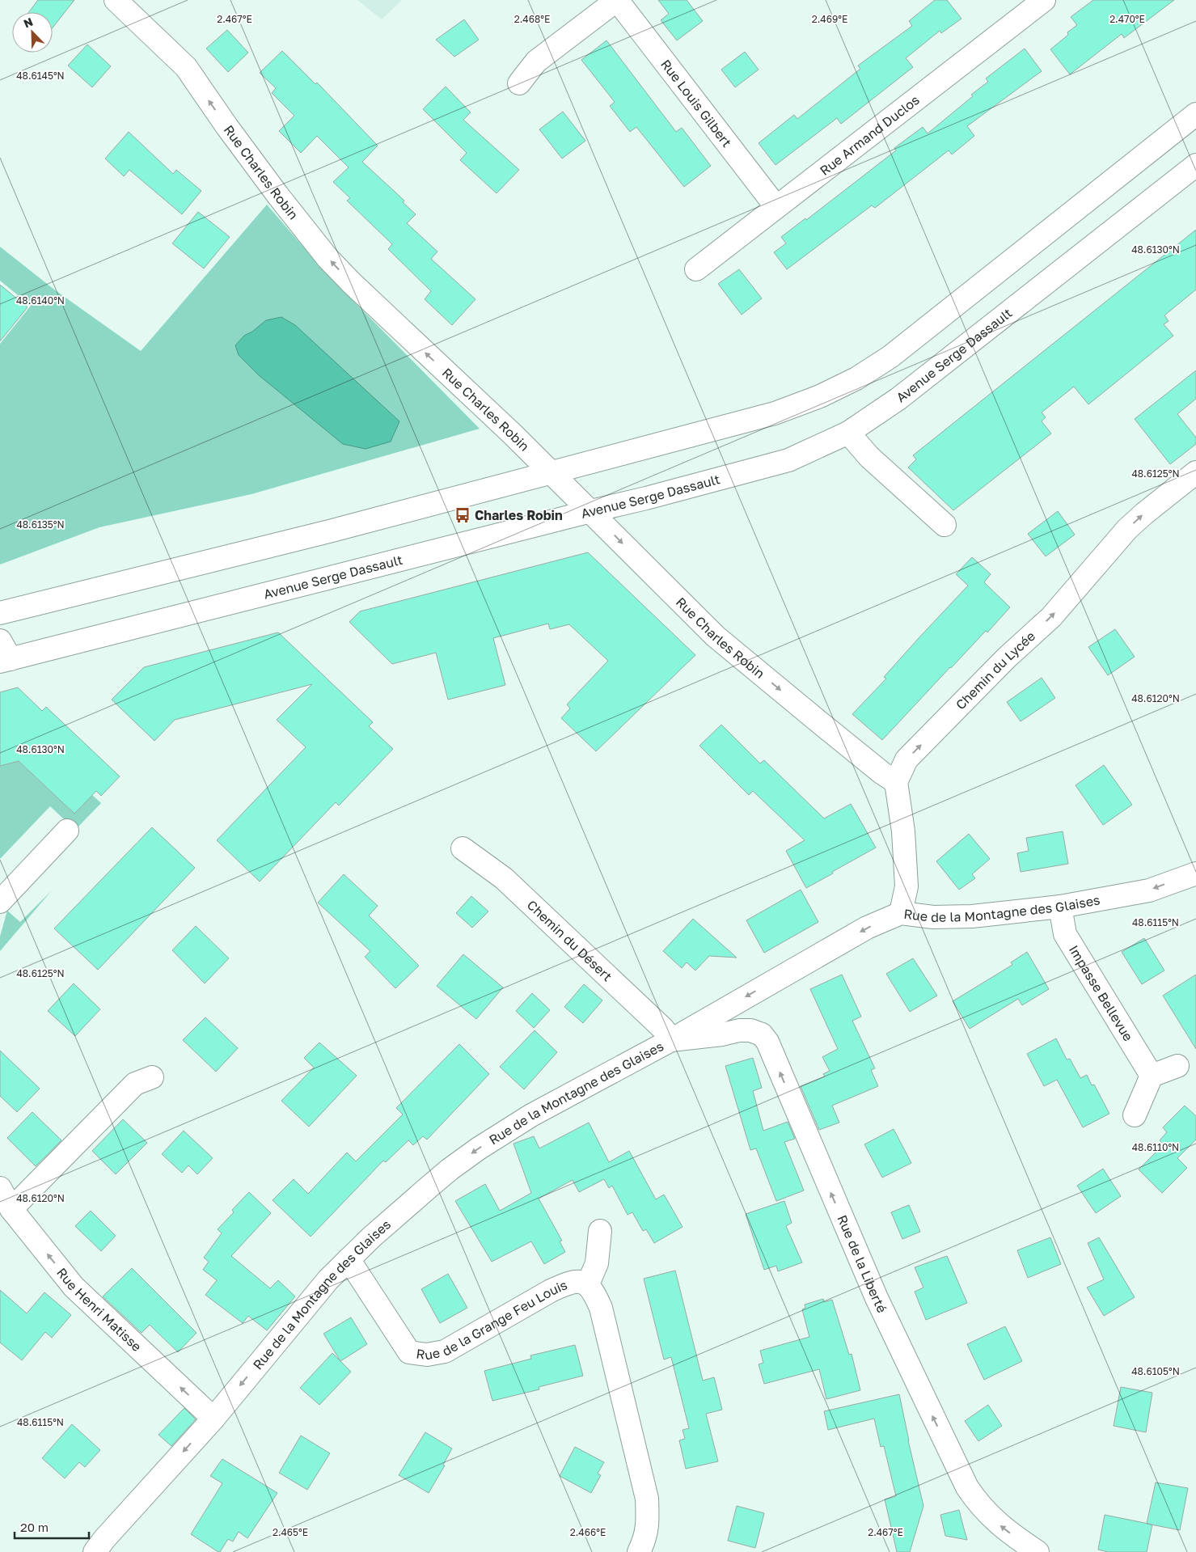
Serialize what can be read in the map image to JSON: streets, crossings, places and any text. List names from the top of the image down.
{
  "streets": {
    "street": [
      "Rue Louis Gilbert",
      "Rue Armand Duclos",
      "Rue Charles Robin",
      "Avenue Serge Dassault",
      "Chemin du Lycée",
      "Rue de la Montagne des Glaises",
      "Chemin du Désert",
      "Impasse Bellevue",
      "Rue de la Liberté",
      "Rue Henri Matisse",
      "Rue de la Grange Feu Louis"
    ]
  },
  "crossings": [
    ["Rue Louis Gilbert", "Rue Armand Duclos"],
    ["Rue Charles Robin", "Avenue Serge Dassault"],
    ["Rue Charles Robin", "Chemin du Lycée"],
    ["Rue de la Montagne des Glaises", "Chemin du Désert"],
    ["Rue de la Montagne des Glaises", "Impasse Bellevue"],
    ["Rue de la Montagne des Glaises", "Rue de la Liberté"],
    ["Rue de la Montagne des Glaises", "Rue Henri Matisse"],
    ["Rue de la Montagne des Glaises", "Rue de la Grange Feu Louis"],
    ["Chemin du Désert", "Rue de la Liberté"]
  ],
  "one_way": [
    "Chemin du Lycée",
    "Rue de la Montagne des Glaises",
    "Rue de la Liberté",
    "Rue Henri Matisse"
  ],
  "places": {
    "bus stop": ["Charles Robin"]
  },
  "scale_bar": "20 m",
  "north": "top left",
  "coordinates": [
    "2.467°E",
    "2.468°E",
    "2.469°E",
    "2.470°E",
    "48.6145°N",
    "48.6130°N",
    "48.6140°N",
    "48.6125°N",
    "48.6135°N",
    "48.6120°N",
    "48.6115°N",
    "48.6110°N",
    "48.6105°N",
    "2.465°E",
    "2.466°E"
  ]
}
